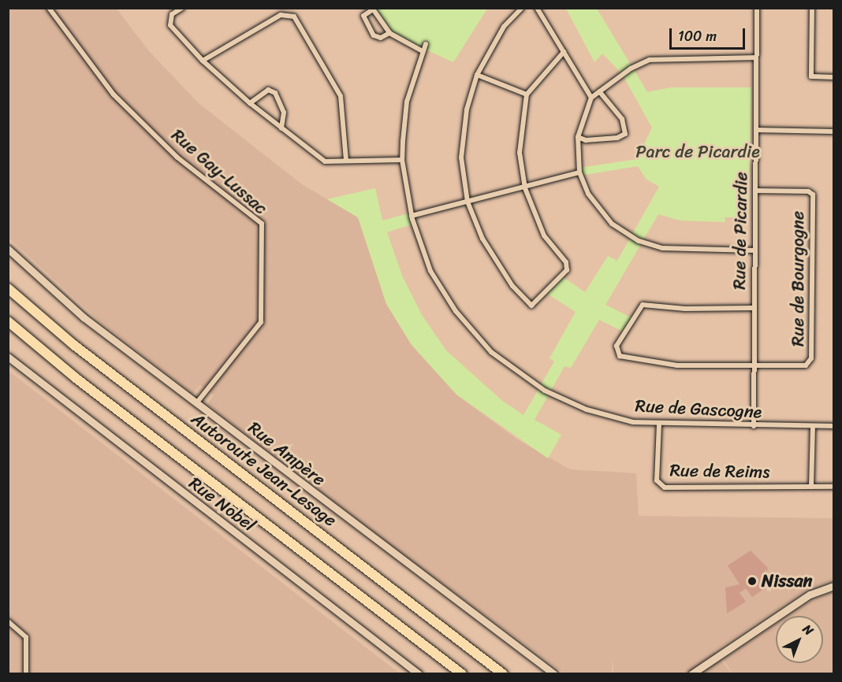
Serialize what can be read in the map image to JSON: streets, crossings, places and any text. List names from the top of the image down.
{
  "streets": {
    "highway": ["Autoroute Jean-Lesage"],
    "street": [
      "Rue Gay-Lussac",
      "Rue de Picardie",
      "Rue de Bourgogne",
      "Rue de Gascogne",
      "Rue Ampère",
      "Rue de Reims",
      "Rue Nobel"
    ]
  },
  "crossings": [
    ["Rue Gay-Lussac", "Rue Ampère"],
    ["Rue de Picardie", "Rue de Bourgogne"],
    ["Rue de Picardie", "Rue de Gascogne"],
    ["Rue de Gascogne", "Rue de Reims"]
  ],
  "parks": ["Parc de Picardie"],
  "places": ["Nissan"],
  "scale_bar": "100 m",
  "north": "top right"
}
